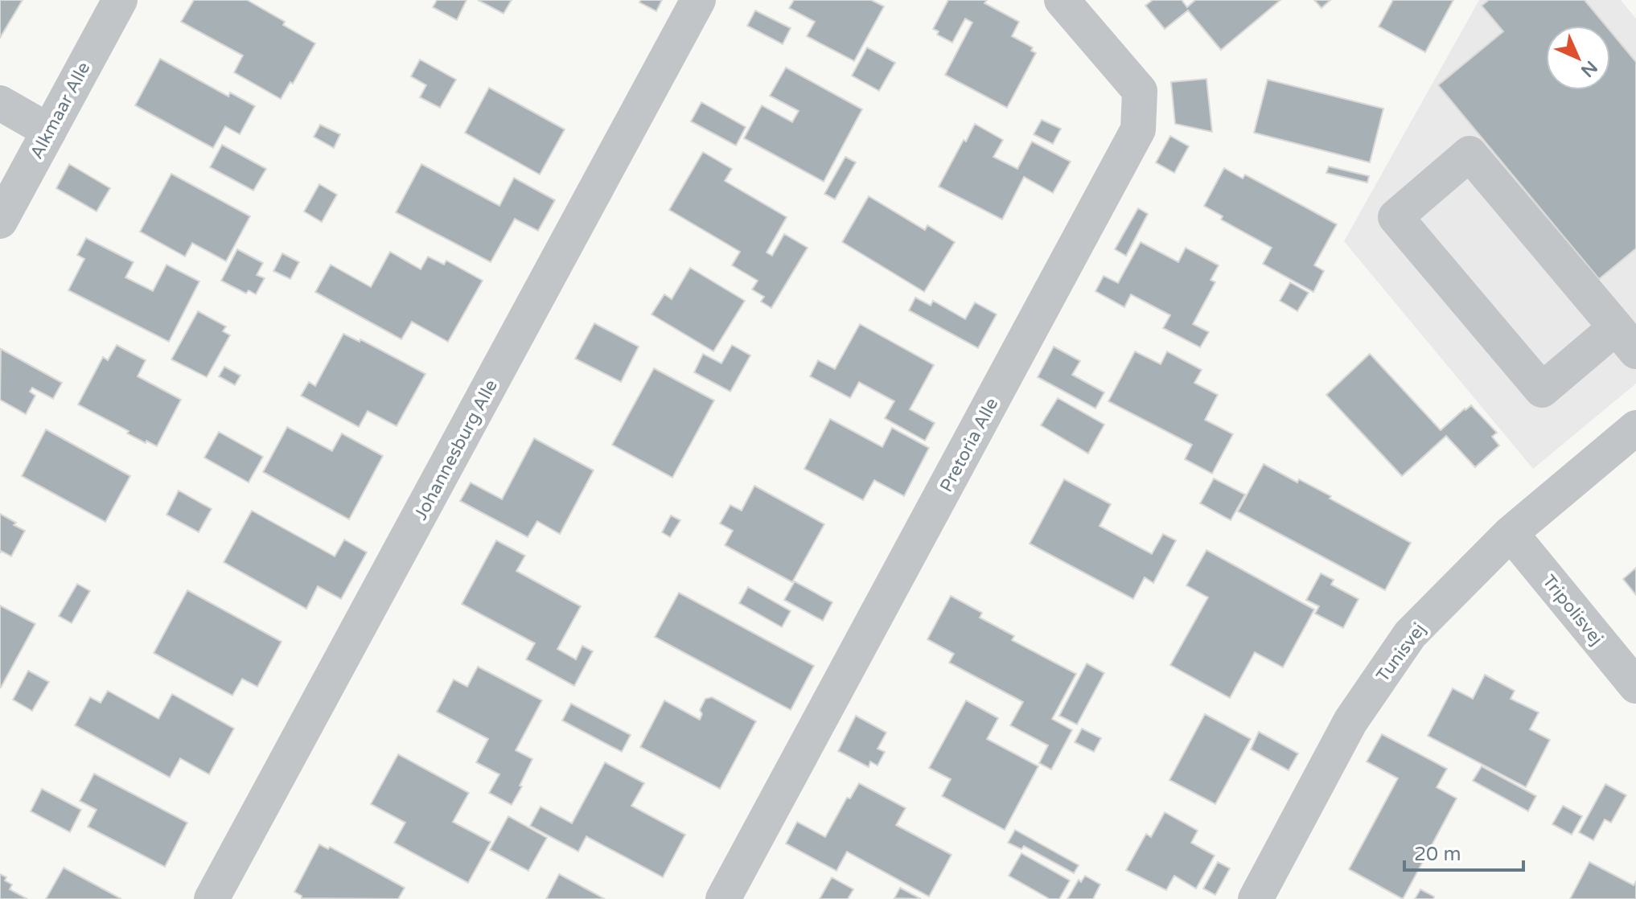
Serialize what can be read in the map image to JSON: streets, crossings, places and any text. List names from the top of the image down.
{
  "streets": {
    "street": [
      "Alkmaar Alle",
      "Pretoria Alle",
      "Johannesburg Alle",
      "Tripolisvej",
      "Tunisvej"
    ]
  },
  "crossings": [
    ["Tripolisvej", "Tunisvej"]
  ],
  "scale_bar": "20 m",
  "north": "bottom right"
}
